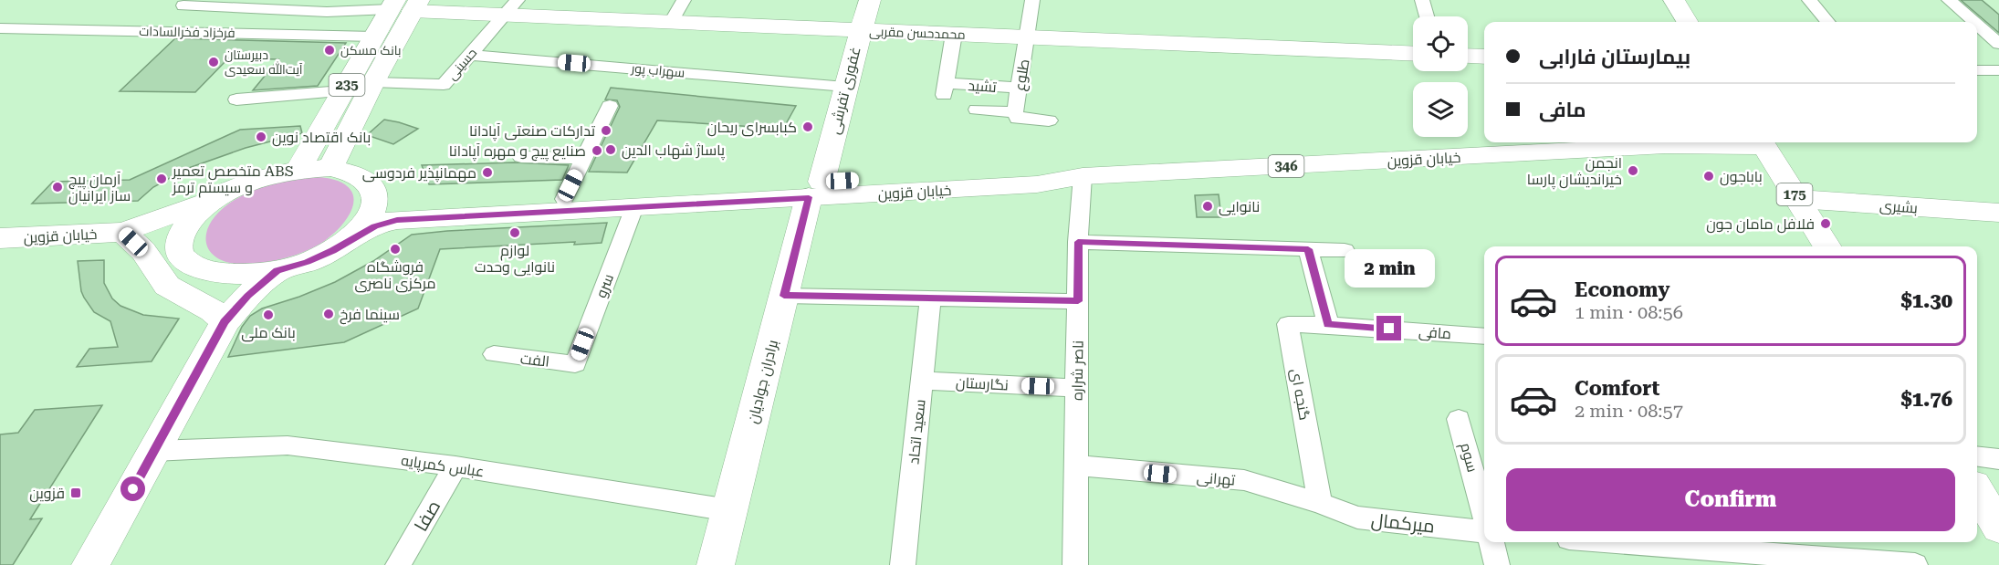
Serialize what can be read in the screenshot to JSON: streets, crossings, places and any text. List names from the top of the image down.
{
  "streets": {
    "main road": [
      "محمدحسن مقربی",
      "235",
      "غفوری تفرشی",
      "خیابان قزوین",
      "346",
      "175",
      "بشیری",
      "برادران جوادیان"
    ],
    "street": [
      "فرخزاد فخرالسادات",
      "حسینی",
      "سهراب پور",
      "طلوع",
      "تشید",
      "سرو",
      "مافی",
      "الفت",
      "ناصر شراره",
      "نگارستان",
      "گنجه ای",
      "سعید اتحاد",
      "سوم",
      "عباس کمرپایه",
      "تهرانی",
      "صفا",
      "میرکمال"
    ]
  },
  "crossings": [
    ["فرخزاد فخرالسادات", "235"],
    ["محمدحسن مقربی", "حسینی"],
    ["محمدحسن مقربی", "طلوع"],
    ["محمدحسن مقربی", "235"],
    ["محمدحسن مقربی", "تشید"],
    ["محمدحسن مقربی", "غفوری تفرشی"],
    ["حسینی", "سهراب پور"],
    ["حسینی", "235"],
    ["سهراب پور", "غفوری تفرشی"],
    ["طلوع", "تشید"],
    ["غفوری تفرشی", "خیابان قزوین"],
    ["غفوری تفرشی", "برادران جوادیان"],
    ["خیابان قزوین", "175"],
    ["خیابان قزوین", "سرو"],
    ["خیابان قزوین", "ناصر شراره"],
    ["خیابان قزوین", "برادران جوادیان"],
    ["175", "بشیری"],
    ["سرو", "الفت"],
    ["مافی", "گنجه ای"],
    ["ناصر شراره", "نگارستان"],
    ["ناصر شراره", "تهرانی"],
    ["برادران جوادیان", "عباس کمرپایه"],
    ["نگارستان", "سعید اتحاد"],
    ["گنجه ای", "تهرانی"],
    ["گنجه ای", "میرکمال"],
    ["عباس کمرپایه", "صفا"],
    ["تهرانی", "میرکمال"]
  ],
  "places": {
    "other": [
      "بانک مسکن",
      "دبیرستان آیت‌الله سعیدی",
      "کبابسرای ریحان",
      "تدارکات صنعتی آپادانا",
      "بانک اقتصاد نوین",
      "پاساژ شهاب الدین",
      "صنایع پیچ و مهره آپادانا",
      "انجمن خیراندیشان پارسا",
      "مهمانپذیر فردوسی",
      "باباجون",
      "متخصص تعمیر ABS و سیستم ترمز",
      "آرمان پیچ ساز ایرانیان",
      "نانوایی",
      "فلافل مامان جون",
      "لوازم نانوایی وحدت",
      "فروشگاه مرکزی ناصری",
      "سینما فرخ",
      "بانک ملی"
    ],
    "transit": ["قزوین"]
  },
  "page": {
    "banner": ["بیمارستان فارابی", "مافی"],
    "bubble": "2 min",
    "list": [
      {
        "name": "Economy",
        "note": "1 min · 08:56",
        "value": "$1.30"
      },
      {
        "name": "Comfort",
        "note": "2 min · 08:57",
        "value": "$1.76"
      }
    ],
    "buttons": "Confirm"
  }
}
